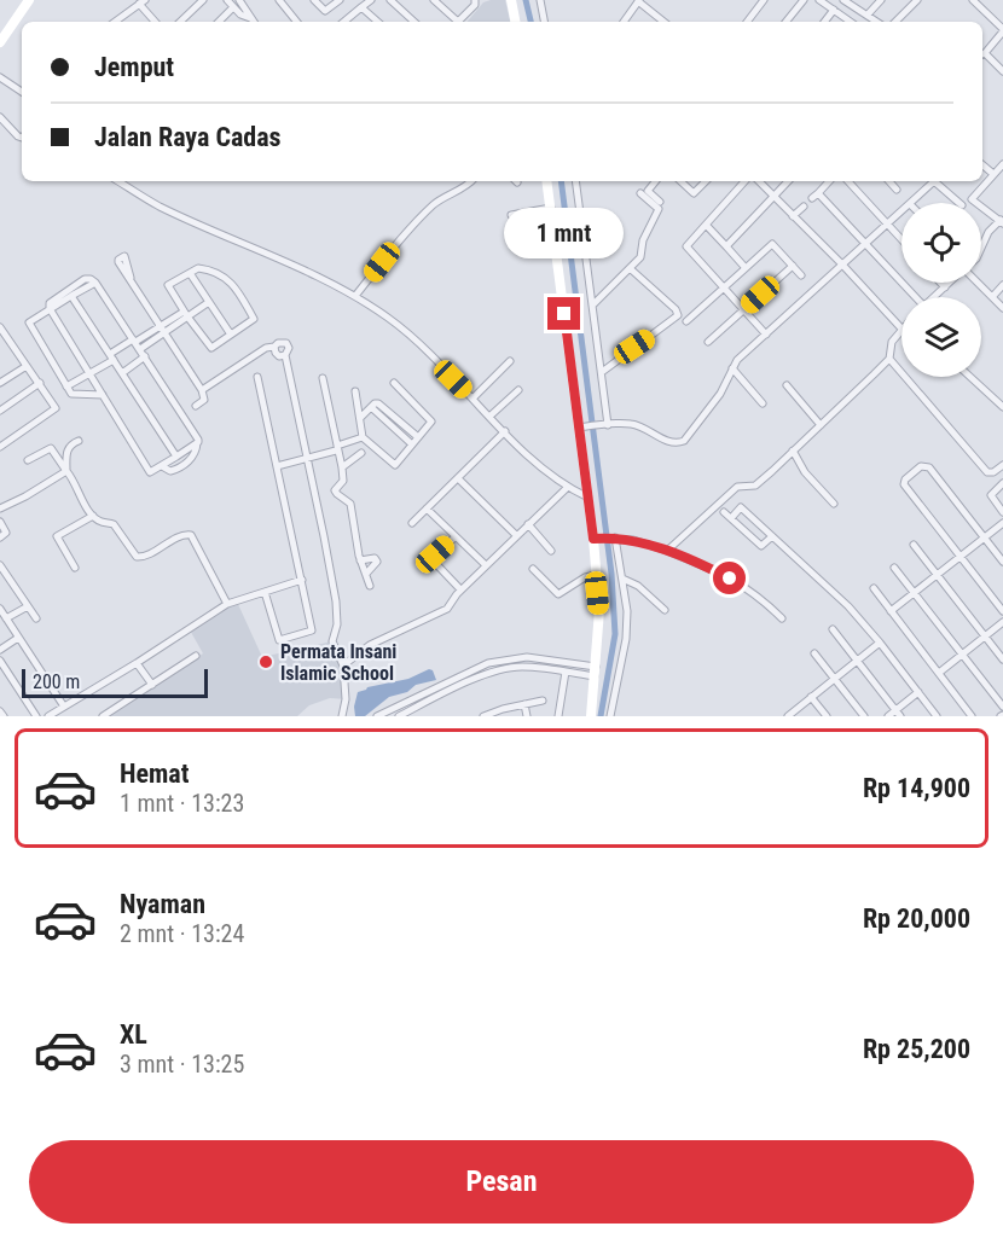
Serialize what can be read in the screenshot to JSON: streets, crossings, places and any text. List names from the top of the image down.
{
  "places": ["Permata Insani Islamic School"],
  "scale_bar": "200 m",
  "page": {
    "banner": ["Jemput", "Jalan Raya Cadas"],
    "bubble": "1 mnt",
    "scale": "200 m",
    "list": [
      {
        "name": "Hemat",
        "note": "1 mnt · 13:23",
        "value": "Rp 14,900"
      },
      {
        "name": "Nyaman",
        "note": "2 mnt · 13:24",
        "value": "Rp 20,000"
      },
      {
        "name": "XL",
        "note": "3 mnt · 13:25",
        "value": "Rp 25,200"
      }
    ],
    "buttons": "Pesan"
  }
}
